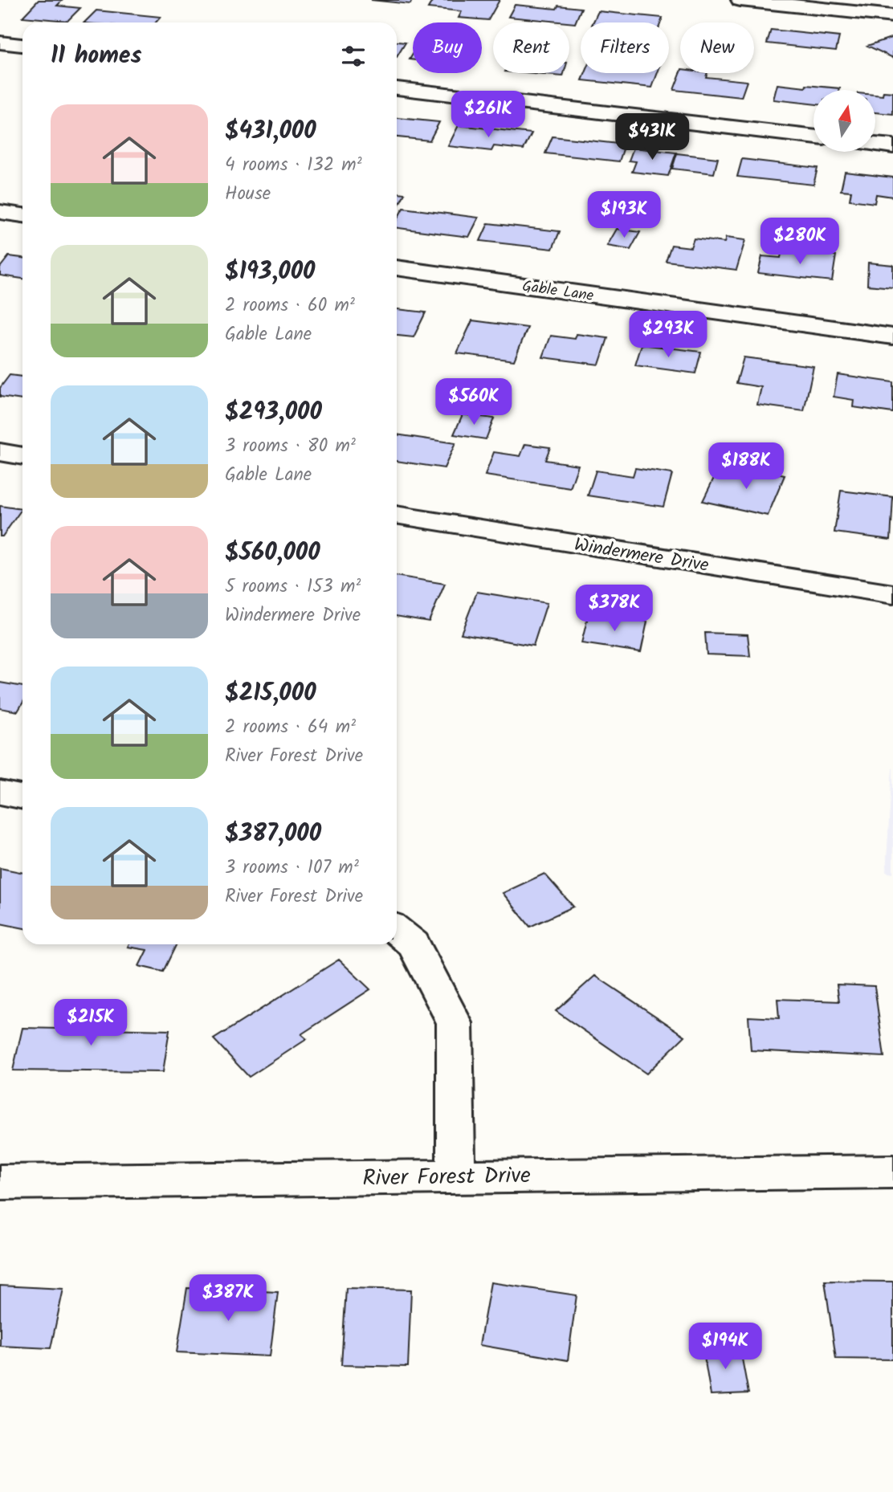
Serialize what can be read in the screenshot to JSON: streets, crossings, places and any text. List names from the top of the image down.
{
  "streets": {
    "street": ["Gable Lane", "Windermere Drive", "River Forest Drive"]
  },
  "north": "top",
  "page": {
    "chip": [
      "Buy",
      "Rent",
      "Filters",
      "New"
    ],
    "heading": "11 homes",
    "list": [
      {
        "name": "$431,000",
        "note": "4 rooms · 132 m² · House"
      },
      {
        "name": "$193,000",
        "note": "2 rooms · 60 m² · Gable Lane"
      },
      {
        "name": "$293,000",
        "note": "3 rooms · 80 m² · Gable Lane"
      },
      {
        "name": "$560,000",
        "note": "5 rooms · 153 m² · Windermere Drive"
      },
      {
        "name": "$215,000",
        "note": "2 rooms · 64 m² · River Forest Drive"
      },
      {
        "name": "$387,000",
        "note": "3 rooms · 107 m² · River Forest Drive"
      }
    ],
    "price": [
      "$261K",
      "$431K",
      "$193K",
      "$280K",
      "$293K",
      "$560K",
      "$188K",
      "$378K",
      "$215K",
      "$387K",
      "$194K"
    ]
  }
}
